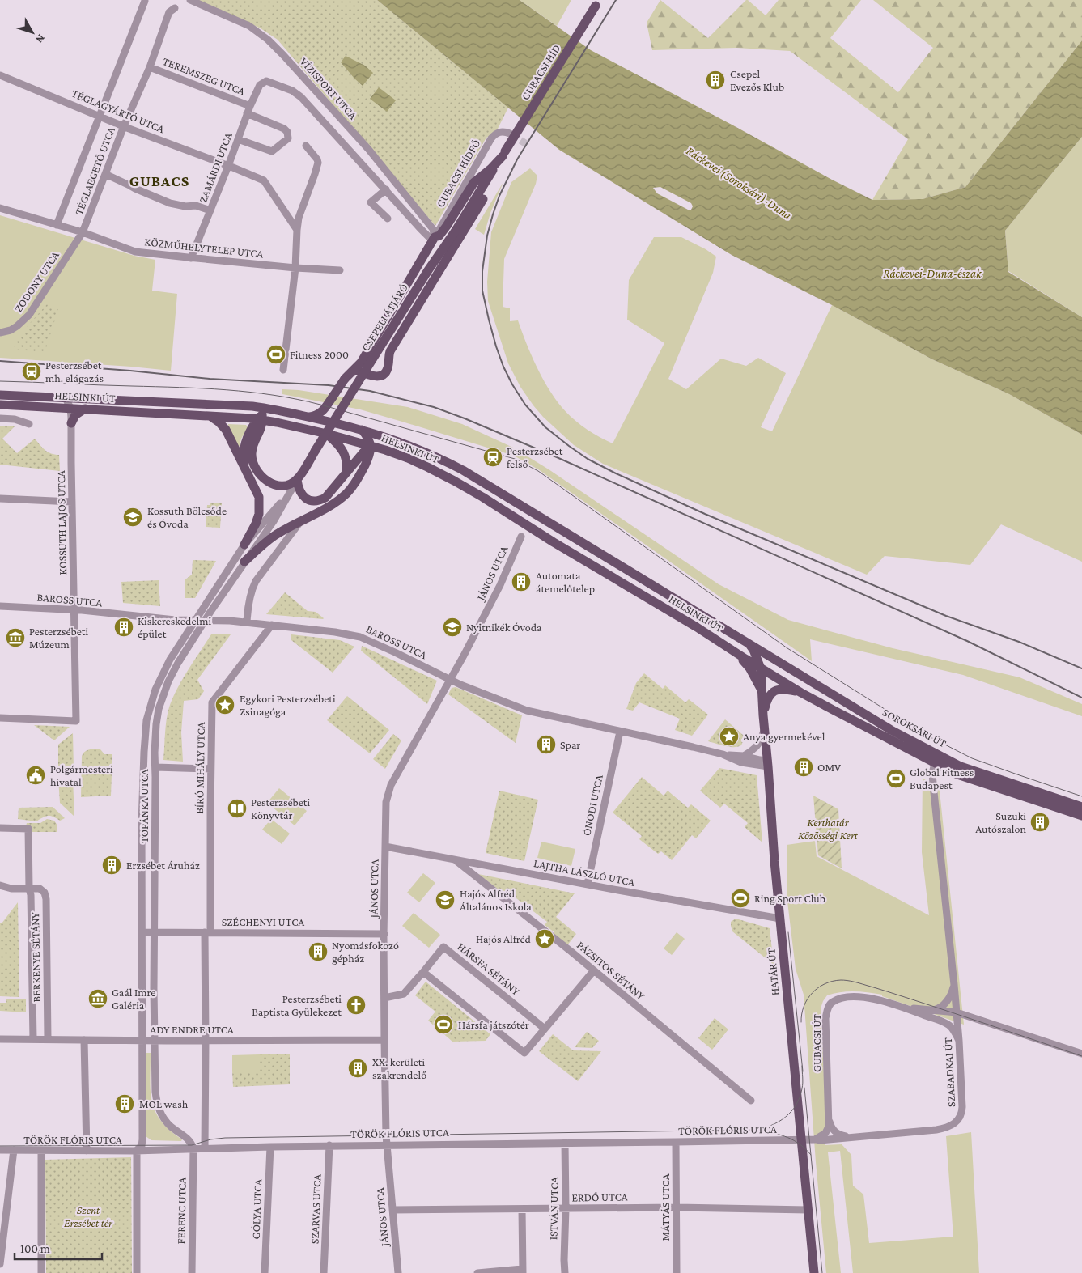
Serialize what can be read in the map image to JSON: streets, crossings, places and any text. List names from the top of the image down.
{
  "streets": {
    "main road": [
      "GUBACSI HÍD",
      "CSEPELI ÁTJÁRÓ",
      "HELSINKI ÚT",
      "SOROKSÁRI ÚT",
      "HATÁR ÚT"
    ],
    "street": [
      "TEREMSZEG UTCA",
      "VÍZISPORT UTCA",
      "TÉGLAGYÁRTÓ UTCA",
      "ZAMÁRDI UTCA",
      "TÉGLAÉGETŐ UTCA",
      "GUBACSI HÍDFŐ",
      "KÖZMŰHELYTELEP UTCA",
      "ZODONY UTCA",
      "KOSSUTH LAJOS UTCA",
      "JÁNOS UTCA",
      "BAROSS UTCA",
      "BÍRÓ MIHÁLY UTCA",
      "ÓNODI UTCA",
      "TOPÁNKA UTCA",
      "LAJTHA LÁSZLÓ UTCA",
      "SZÉCHENYI UTCA",
      "BERKENYE SÉTÁNY",
      "HÁRSFA SÉTÁNY",
      "PÁZSITOS SÉTÁNY",
      "ADY ENDRE UTCA",
      "GUBACSI ÚT",
      "SZABADKAI ÚT",
      "TÖRÖK FLÓRIS UTCA",
      "ERDŐ UTCA",
      "MÁTYÁS UTCA",
      "ISTVÁN UTCA",
      "GÓLYA UTCA",
      "SZARVAS UTCA",
      "FERENC UTCA"
    ]
  },
  "crossings": [
    ["GUBACSI HÍD", "CSEPELI ÁTJÁRÓ"],
    ["TEREMSZEG UTCA", "ZAMÁRDI UTCA"],
    ["TEREMSZEG UTCA", "TÉGLAÉGETŐ UTCA"],
    ["VÍZISPORT UTCA", "GUBACSI HÍDFŐ"],
    ["TÉGLAGYÁRTÓ UTCA", "ZAMÁRDI UTCA"],
    ["TÉGLAGYÁRTÓ UTCA", "TÉGLAÉGETŐ UTCA"],
    ["ZAMÁRDI UTCA", "KÖZMŰHELYTELEP UTCA"],
    ["TÉGLAÉGETŐ UTCA", "KÖZMŰHELYTELEP UTCA"],
    ["TÉGLAÉGETŐ UTCA", "ZODONY UTCA"],
    ["KÖZMŰHELYTELEP UTCA", "ZODONY UTCA"],
    ["CSEPELI ÁTJÁRÓ", "TOPÁNKA UTCA"],
    ["HELSINKI ÚT", "KOSSUTH LAJOS UTCA"],
    ["HELSINKI ÚT", "SOROKSÁRI ÚT"],
    ["HELSINKI ÚT", "HATÁR ÚT"],
    ["KOSSUTH LAJOS UTCA", "BAROSS UTCA"],
    ["JÁNOS UTCA", "BAROSS UTCA"],
    ["JÁNOS UTCA", "LAJTHA LÁSZLÓ UTCA"],
    ["JÁNOS UTCA", "SZÉCHENYI UTCA"],
    ["JÁNOS UTCA", "HÁRSFA SÉTÁNY"],
    ["JÁNOS UTCA", "ADY ENDRE UTCA"],
    ["JÁNOS UTCA", "TÖRÖK FLÓRIS UTCA"],
    ["JÁNOS UTCA", "ERDŐ UTCA"],
    ["BAROSS UTCA", "BÍRÓ MIHÁLY UTCA"],
    ["BAROSS UTCA", "ÓNODI UTCA"],
    ["BAROSS UTCA", "TOPÁNKA UTCA"],
    ["BAROSS UTCA", "HATÁR ÚT"],
    ["SOROKSÁRI ÚT", "HATÁR ÚT"],
    ["SOROKSÁRI ÚT", "SZABADKAI ÚT"],
    ["BÍRÓ MIHÁLY UTCA", "SZÉCHENYI UTCA"],
    ["BÍRÓ MIHÁLY UTCA", "ADY ENDRE UTCA"],
    ["BÍRÓ MIHÁLY UTCA", "TÖRÖK FLÓRIS UTCA"],
    ["ÓNODI UTCA", "LAJTHA LÁSZLÓ UTCA"],
    ["TOPÁNKA UTCA", "SZÉCHENYI UTCA"],
    ["TOPÁNKA UTCA", "ADY ENDRE UTCA"],
    ["TOPÁNKA UTCA", "TÖRÖK FLÓRIS UTCA"],
    ["TOPÁNKA UTCA", "FERENC UTCA"],
    ["LAJTHA LÁSZLÓ UTCA", "PÁZSITOS SÉTÁNY"],
    ["LAJTHA LÁSZLÓ UTCA", "HATÁR ÚT"],
    ["BERKENYE SÉTÁNY", "ADY ENDRE UTCA"],
    ["HATÁR ÚT", "TÖRÖK FLÓRIS UTCA"],
    ["HATÁR ÚT", "ERDŐ UTCA"],
    ["GUBACSI ÚT", "SZABADKAI ÚT"],
    ["TÖRÖK FLÓRIS UTCA", "MÁTYÁS UTCA"],
    ["TÖRÖK FLÓRIS UTCA", "ISTVÁN UTCA"],
    ["TÖRÖK FLÓRIS UTCA", "GÓLYA UTCA"],
    ["TÖRÖK FLÓRIS UTCA", "SZARVAS UTCA"],
    ["TÖRÖK FLÓRIS UTCA", "FERENC UTCA"],
    ["ERDŐ UTCA", "MÁTYÁS UTCA"],
    ["ERDŐ UTCA", "ISTVÁN UTCA"]
  ],
  "districts": ["GUBACS"],
  "water": ["Ráckevei (Soroksári)-Duna", "Ráckevei-Duna-észak"],
  "parks": ["Kerthatár Közösségi Kert", "Szent Erzsébet tér"],
  "places": {
    "building": [
      "Csepel Evezős Klub",
      "Automata átemelőtelep",
      "Kiskereskedelmi épület",
      "Spar",
      "OMV",
      "Suzuki Autószalon",
      "Erzsébet Áruház",
      "Nyomásfokozó gépház",
      "XX. kerületi szakrendelő",
      "MOL wash"
    ],
    "sports": [
      "Fitness 2000",
      "Global Fitness Budapest",
      "Ring Sport Club",
      "Hársfa játszótér"
    ],
    "station": ["Pesterzsébet mh. elágazás", "Pesterzsébet felső"],
    "school or university": ["Kossuth Bölcsőde és Óvoda", "Nyitnikék Óvoda", "Hajós Alfréd Általános Iskola"],
    "museum": ["Pesterzsébeti Múzeum", "Gaál Imre Galéria"],
    "place": ["Egykori Pesterzsébeti Zsinagóga", "Anya gyermekével", "Hajós Alfréd"],
    "public building": ["Polgármesteri hivatal"],
    "library": ["Pesterzsébeti Könyvtár"],
    "church": ["Pesterzsébeti Baptista Gyülekezet"]
  },
  "scale_bar": "100 m",
  "north": "bottom right"
}
